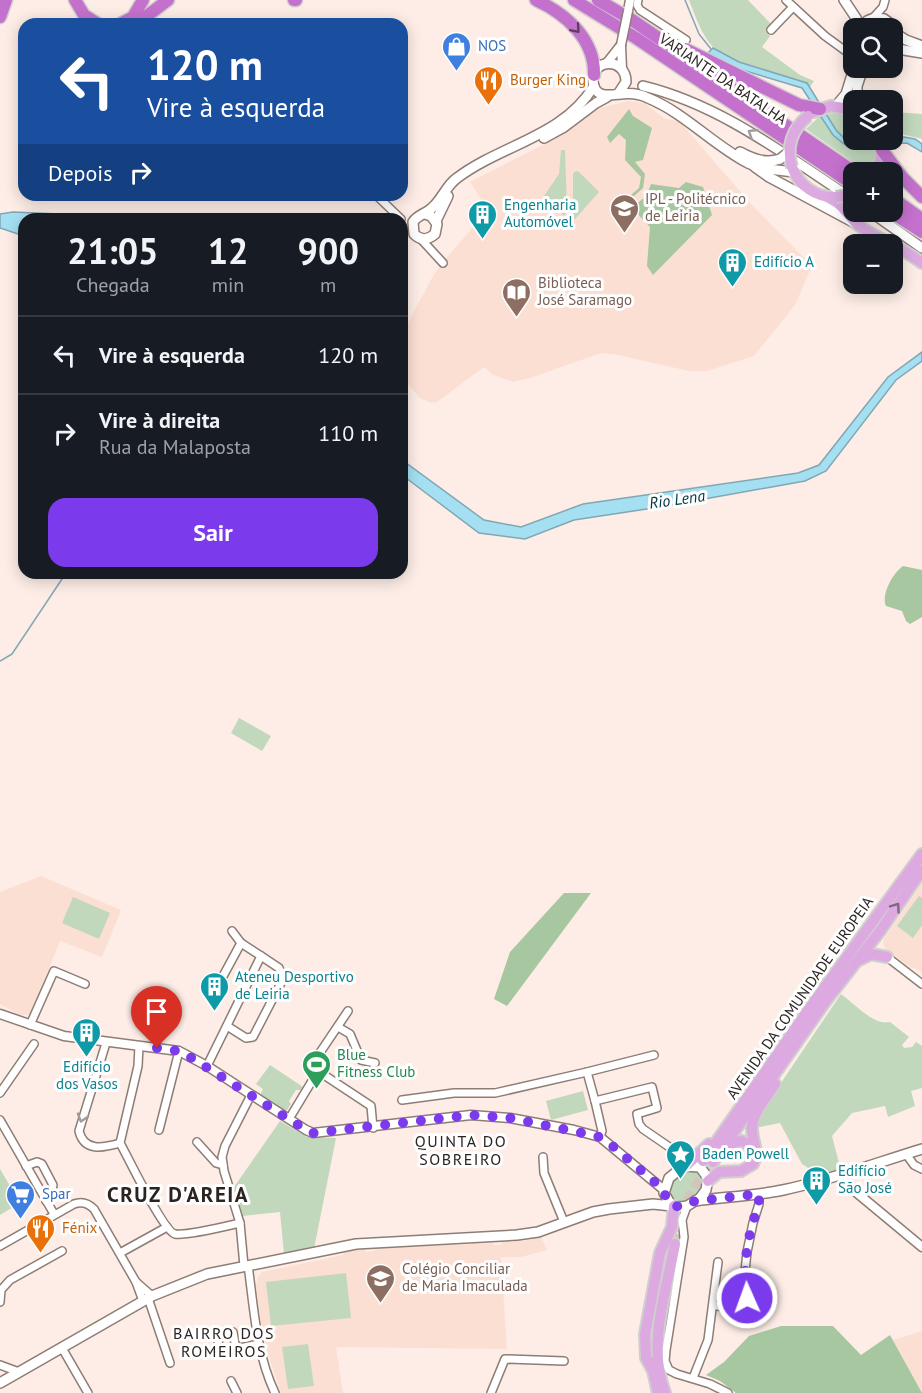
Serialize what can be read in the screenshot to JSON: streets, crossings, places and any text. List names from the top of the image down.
{
  "streets": {
    "highway": ["VARIANTE DA BATALHA"],
    "main road": ["AVENIDA DA COMUNIDADE EUROPEIA"]
  },
  "districts": ["QUINTA DO SOBREIRO", "CRUZ D'AREIA", "BAIRRO DOS ROMEIROS"],
  "water": ["Rio Lena"],
  "places": {
    "shop": ["NOS"],
    "restaurant": ["Burger King", "Fénix"],
    "school or university": ["IPL - Politécnico de Leiria", "Colégio Conciliar de Maria Imaculada"],
    "building": [
      "Engenharia Automóvel",
      "Edifício A",
      "Ateneu Desportivo de Leiria",
      "Edifício dos Vasos",
      "Edifício São José"
    ],
    "library": ["Biblioteca José Saramago"],
    "sports": ["Blue Fitness Club"],
    "place": ["Baden Powell"],
    "supermarket": ["Spar"]
  },
  "page": {
    "map_buttons": ["+", "−"],
    "turn": ["120 m", "Vire à esquerda"],
    "then": "Depois",
    "eta": [
      "21:05",
      "Chegada",
      "12",
      "min",
      "900",
      "m"
    ],
    "list": [
      {
        "name": "Vire à esquerda",
        "value": "120 m"
      },
      {
        "name": "Vire à direita",
        "note": "Rua da Malaposta",
        "value": "110 m"
      }
    ],
    "buttons": "Sair"
  }
}
